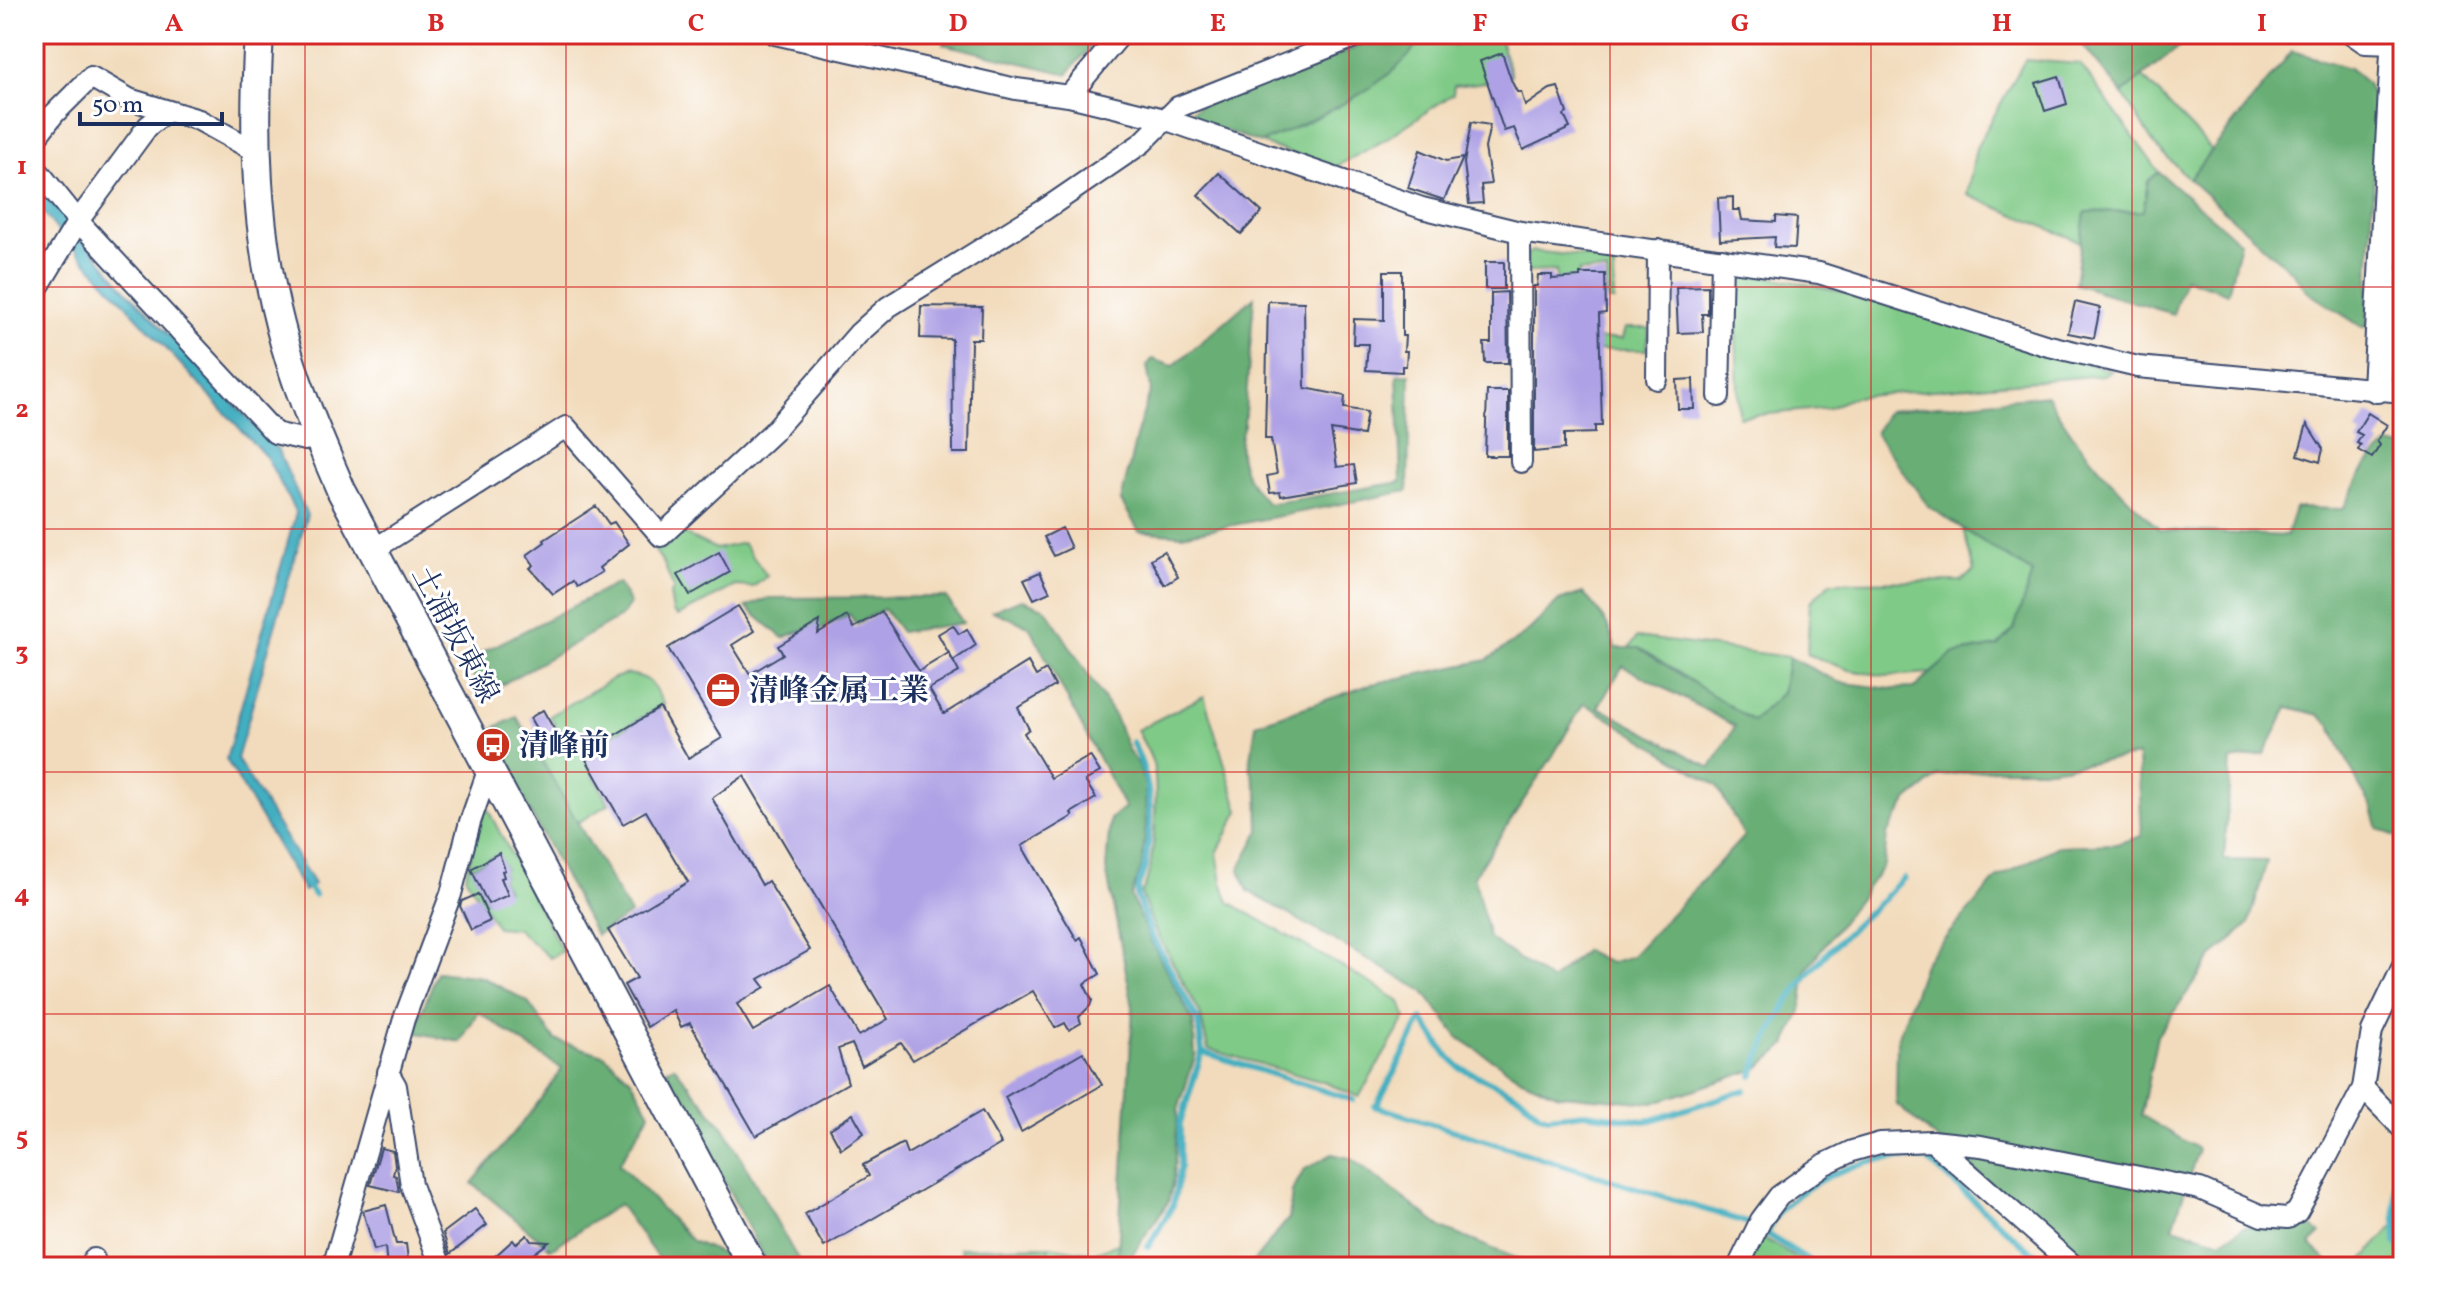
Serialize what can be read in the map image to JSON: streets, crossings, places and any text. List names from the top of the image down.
{
  "streets": {
    "main road": ["土浦坂東線"]
  },
  "places": {
    "office": ["清峰金属工業"],
    "bus stop": ["清峰前"]
  },
  "scale_bar": "50 m",
  "grid": {
    "columns": [
      "A",
      "B",
      "C",
      "D",
      "E",
      "F",
      "G",
      "H",
      "I"
    ],
    "rows": [
      "1",
      "2",
      "3",
      "4",
      "5"
    ]
  }
}
